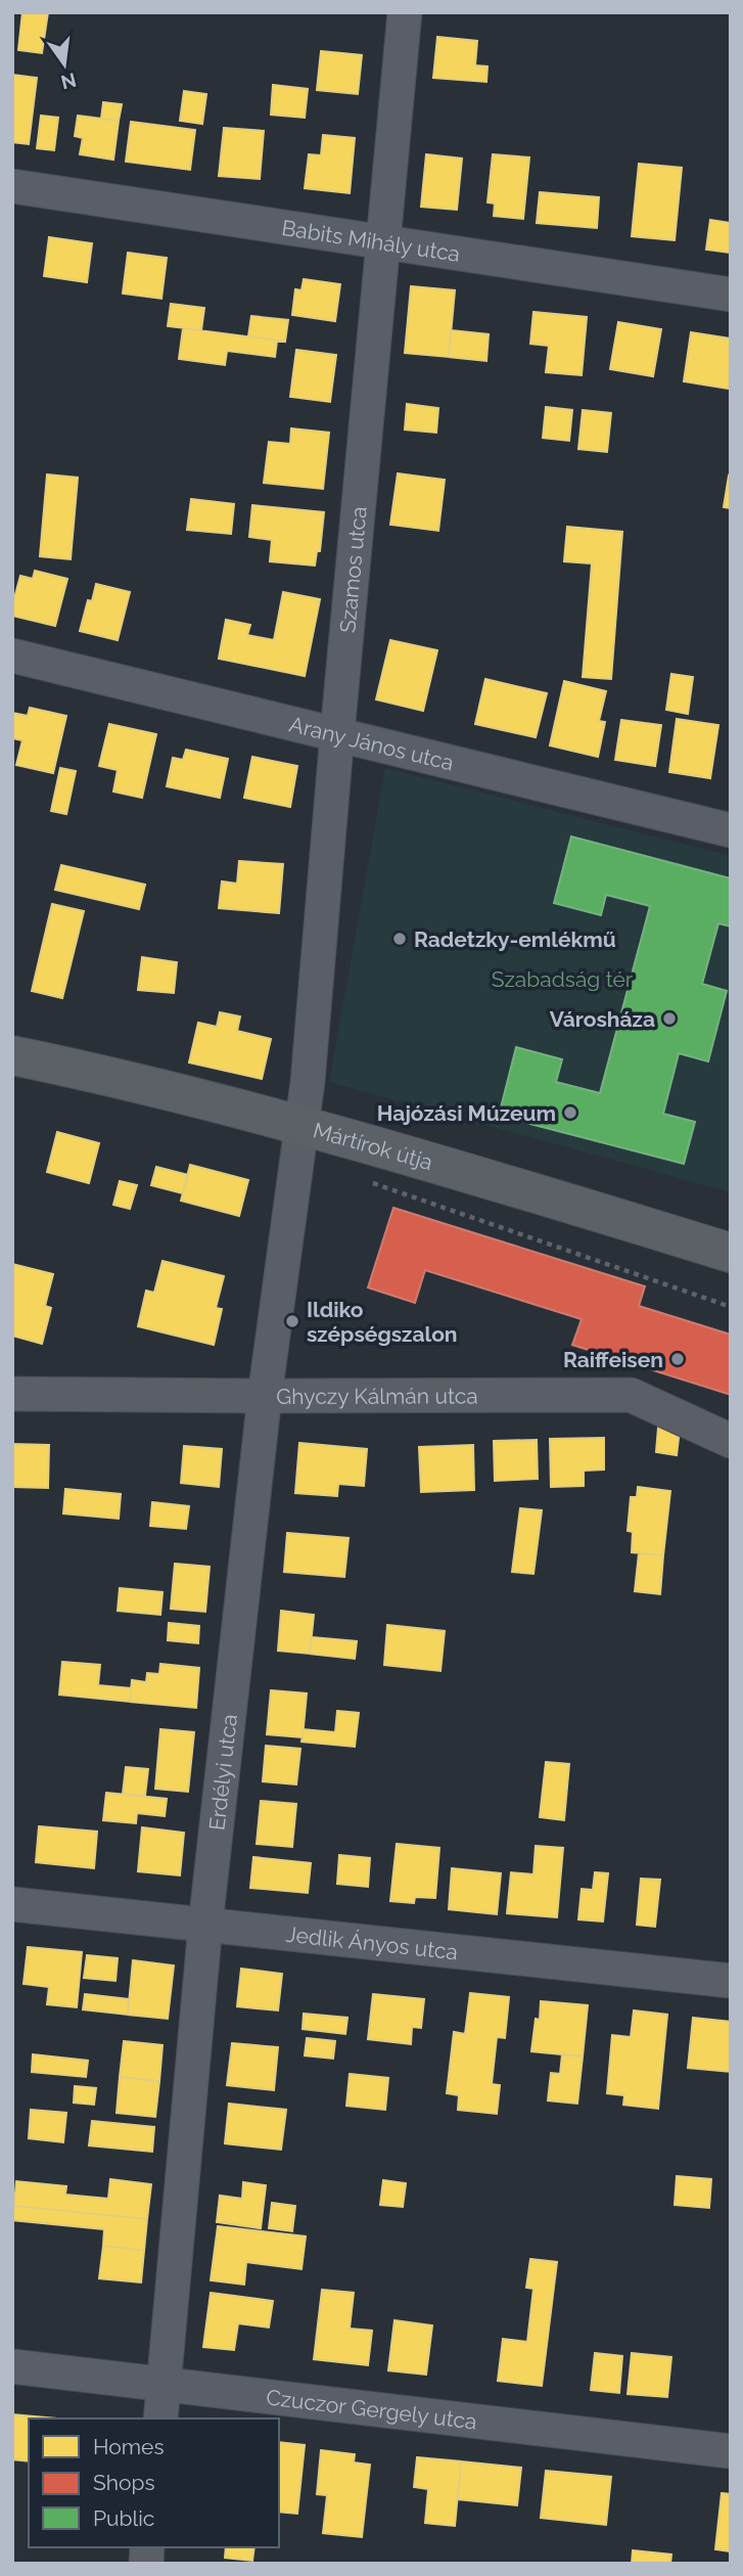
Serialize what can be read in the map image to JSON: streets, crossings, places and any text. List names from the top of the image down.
{
  "streets": {
    "main road": ["Mártírok útja"],
    "street": [
      "Babits Mihály utca",
      "Szamos utca",
      "Arany János utca",
      "Ghyczy Kálmán utca",
      "Erdélyi utca",
      "Jedlik Ányos utca",
      "Czuczor Gergely utca"
    ]
  },
  "crossings": [
    ["Babits Mihály utca", "Szamos utca"],
    ["Szamos utca", "Arany János utca"],
    ["Szamos utca", "Mártírok útja"],
    ["Szamos utca", "Erdélyi utca"],
    ["Mártírok útja", "Erdélyi utca"],
    ["Ghyczy Kálmán utca", "Erdélyi utca"],
    ["Erdélyi utca", "Jedlik Ányos utca"],
    ["Erdélyi utca", "Czuczor Gergely utca"]
  ],
  "parks": ["Szabadság tér"],
  "places": [
    "Radetzky-emlékmű",
    "Városháza",
    "Hajózási Múzeum",
    "Ildiko szépségszalon",
    "Raiffeisen"
  ],
  "legend": ["Homes", "Shops", "Public"],
  "north": "bottom"
}
